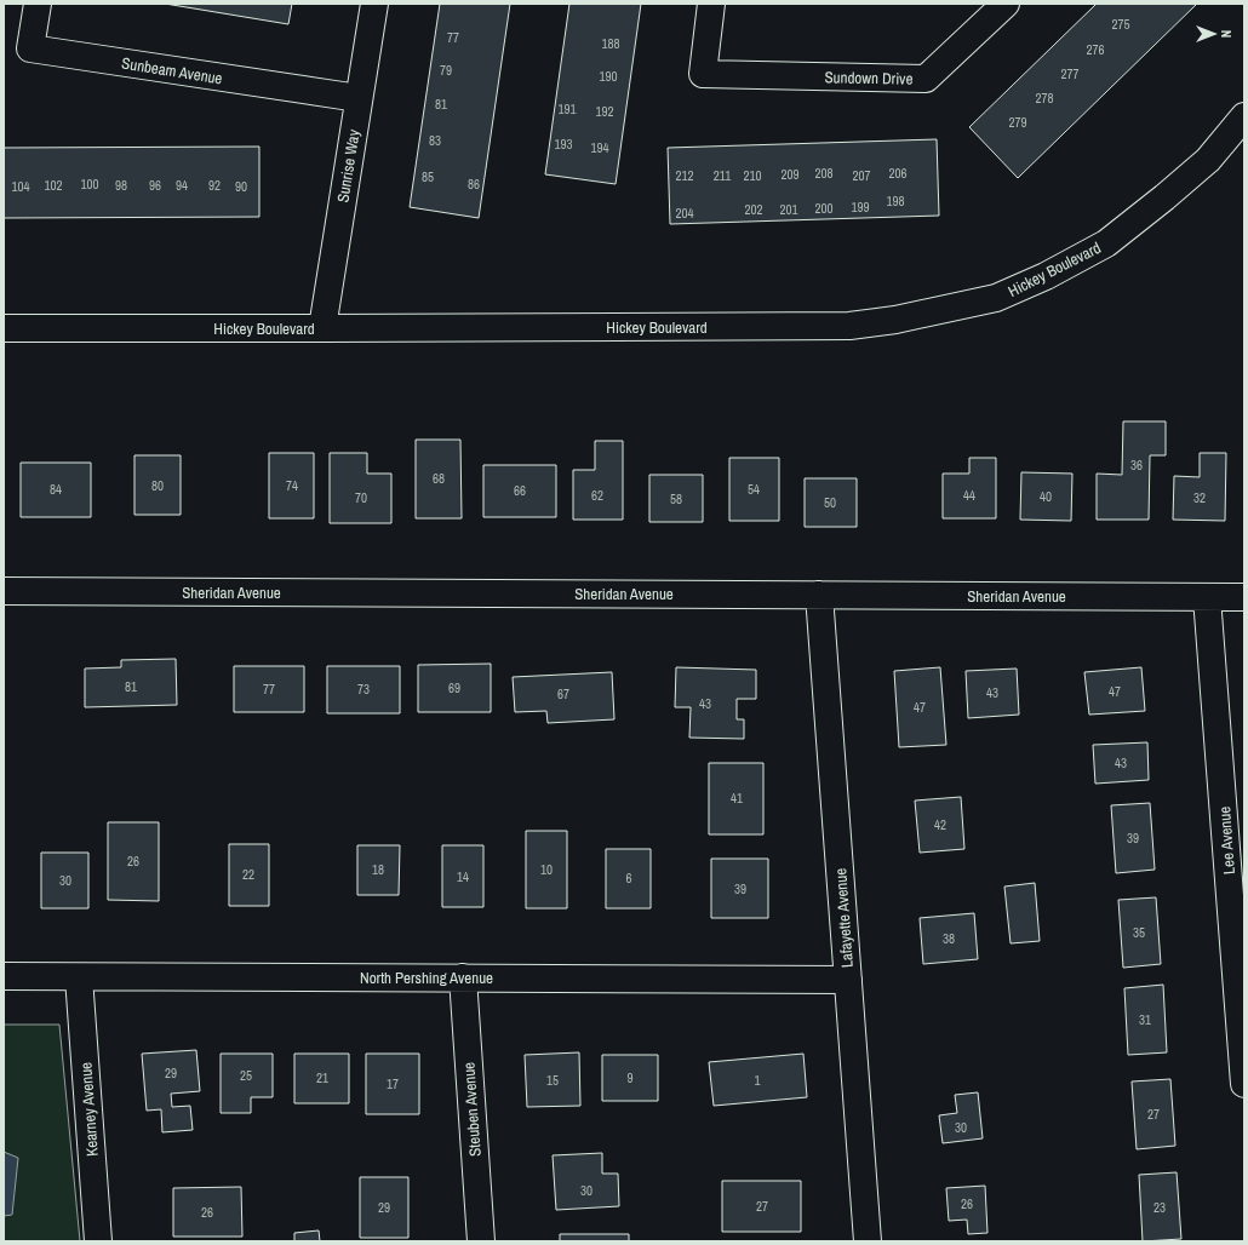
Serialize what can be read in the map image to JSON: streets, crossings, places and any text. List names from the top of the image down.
{
  "streets": {
    "street": [
      "Sunbeam Avenue",
      "Sundown Drive",
      "Sunrise Way",
      "Hickey Boulevard",
      "Sheridan Avenue",
      "Lee Avenue",
      "Lafayette Avenue",
      "North Pershing Avenue",
      "Kearney Avenue",
      "Steuben Avenue"
    ]
  },
  "crossings": [
    ["Sunbeam Avenue", "Sunrise Way"],
    ["Sunrise Way", "Hickey Boulevard"],
    ["Sheridan Avenue", "Lee Avenue"],
    ["Sheridan Avenue", "Lafayette Avenue"],
    ["Lafayette Avenue", "North Pershing Avenue"],
    ["North Pershing Avenue", "Kearney Avenue"],
    ["North Pershing Avenue", "Steuben Avenue"]
  ],
  "house_numbers": [
    "275",
    "77",
    "188",
    "276",
    "79",
    "277",
    "190",
    "278",
    "81",
    "191",
    "192",
    "279",
    "83",
    "193",
    "194",
    "208",
    "206",
    "209",
    "212",
    "211",
    "210",
    "207",
    "85",
    "100",
    "86",
    "102",
    "98",
    "96",
    "94",
    "92",
    "104",
    "90",
    "198",
    "199",
    "200",
    "202",
    "201",
    "204",
    "36",
    "68",
    "80",
    "74",
    "84",
    "54",
    "66",
    "62",
    "44",
    "40",
    "70",
    "32",
    "58",
    "50",
    "81",
    "69",
    "77",
    "73",
    "47",
    "43",
    "67",
    "43",
    "47",
    "43",
    "41",
    "42",
    "39",
    "26",
    "18",
    "10",
    "22",
    "14",
    "6",
    "30",
    "39",
    "35",
    "38",
    "31",
    "29",
    "25",
    "21",
    "9",
    "15",
    "1",
    "17",
    "27",
    "30",
    "30",
    "26",
    "27",
    "29",
    "23",
    "26"
  ],
  "north": "right"
}
